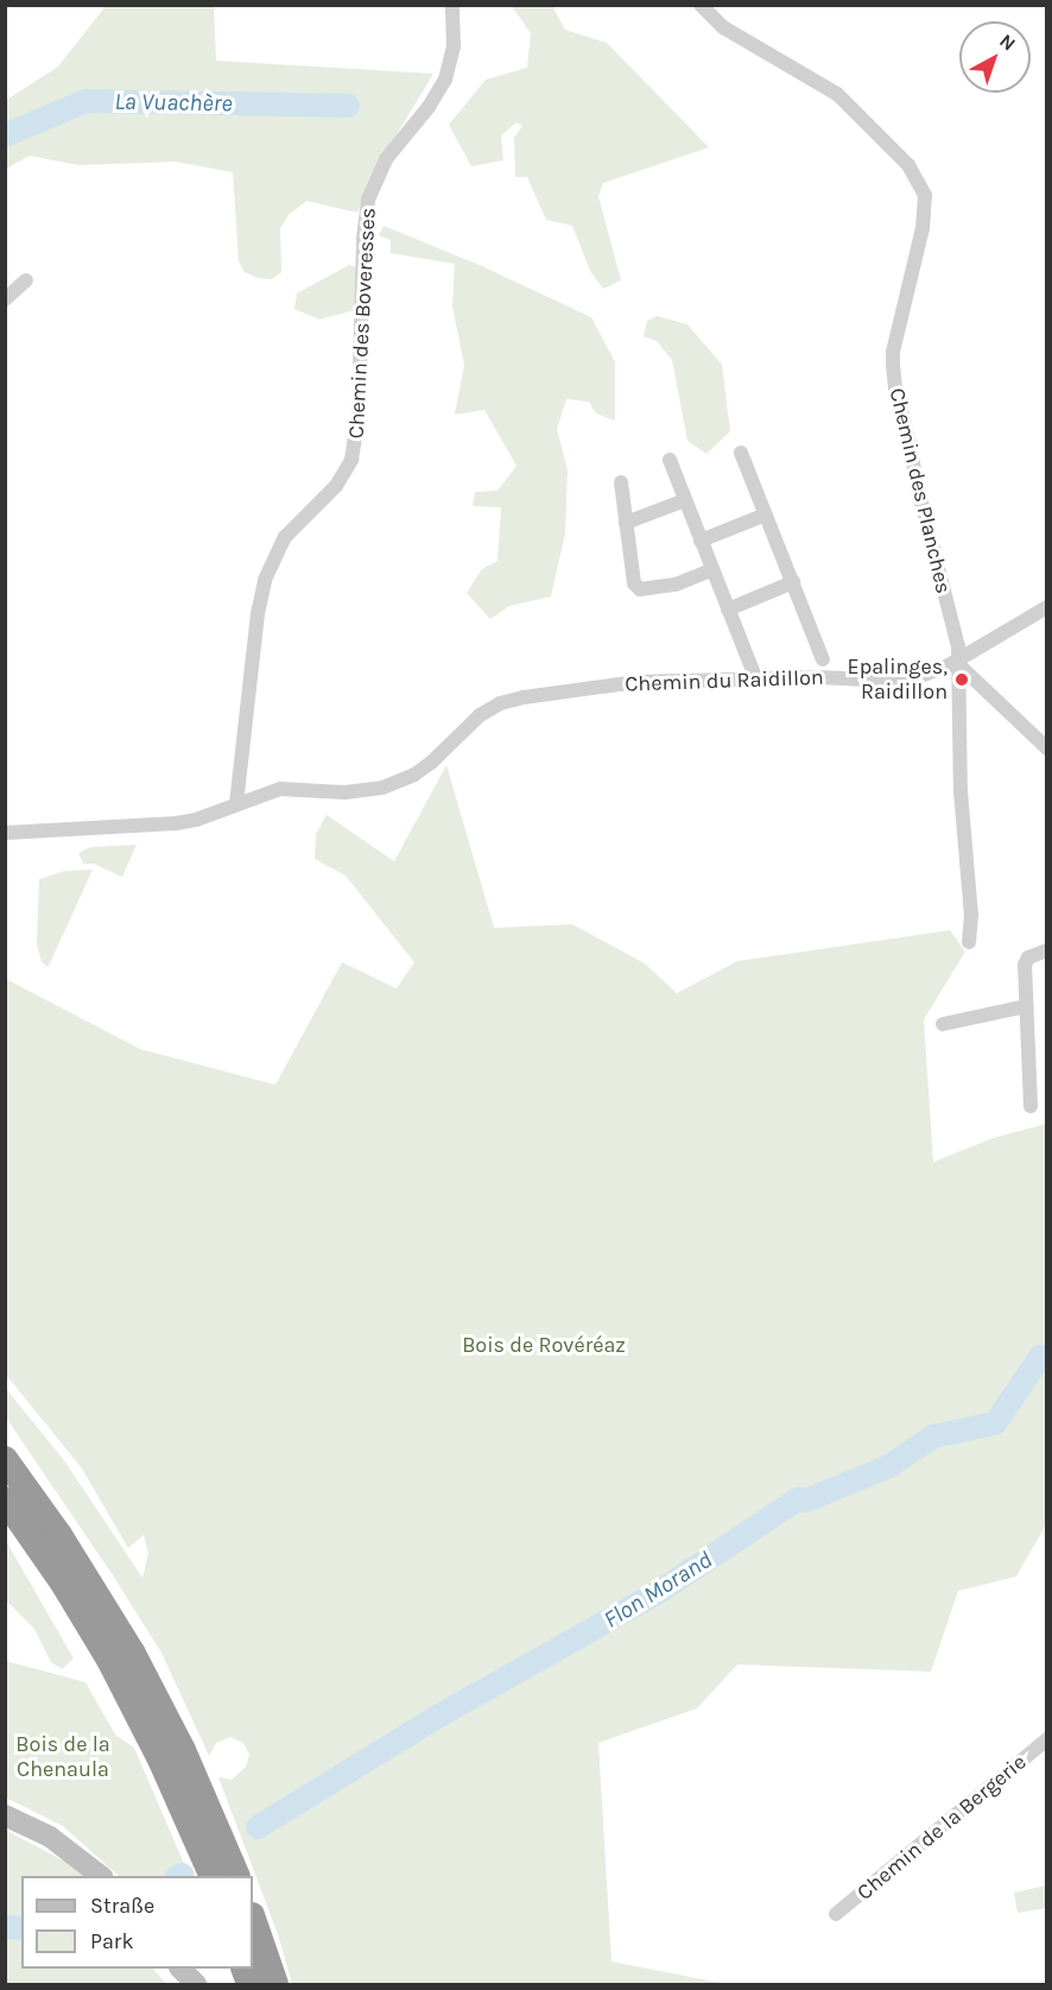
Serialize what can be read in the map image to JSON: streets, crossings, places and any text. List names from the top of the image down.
{
  "streets": {
    "street": [
      "Chemin des Boveresses",
      "Chemin des Planches",
      "Chemin du Raidillon",
      "Chemin de la Bergerie"
    ]
  },
  "crossings": [
    ["Chemin des Boveresses", "Chemin du Raidillon"],
    ["Chemin des Planches", "Chemin du Raidillon"]
  ],
  "water": ["La Vuachère", "Flon Morand"],
  "parks": ["Bois de Rovéréaz", "Bois de la Chenaula"],
  "places": ["Epalinges, Raidillon"],
  "legend": ["Straße", "Park"],
  "north": "top right"
}
